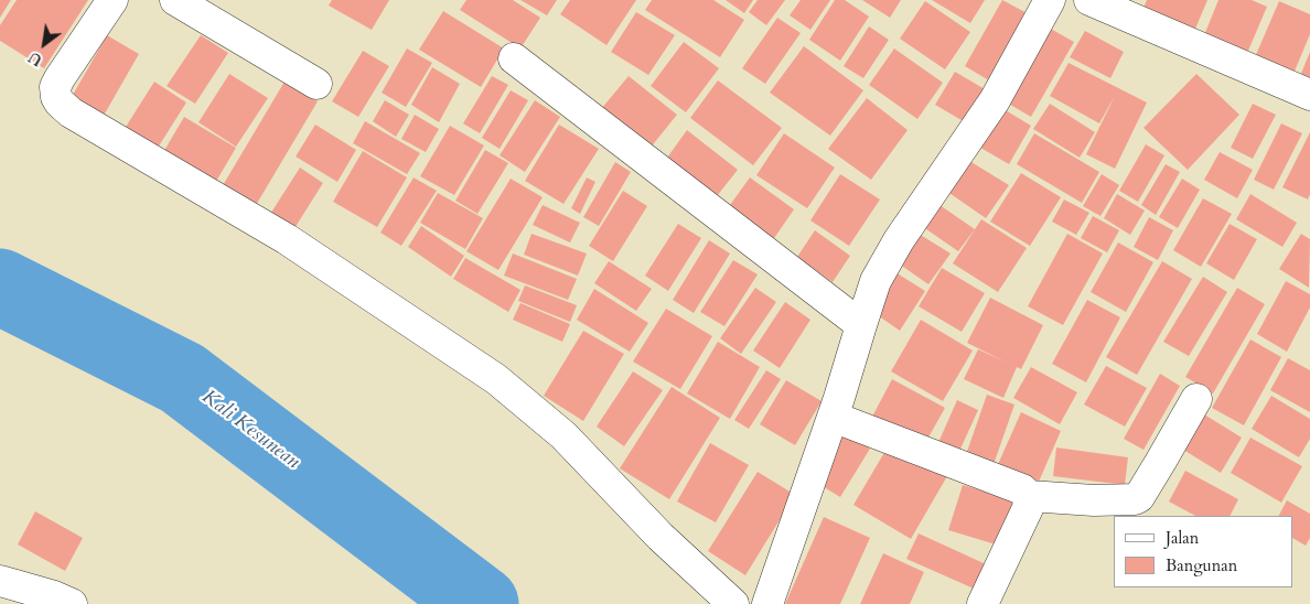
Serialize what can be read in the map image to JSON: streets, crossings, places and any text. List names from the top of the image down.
{
  "water": ["Kali Kesunean"],
  "legend": ["Jalan", "Bangunan"],
  "north": "bottom left"
}
